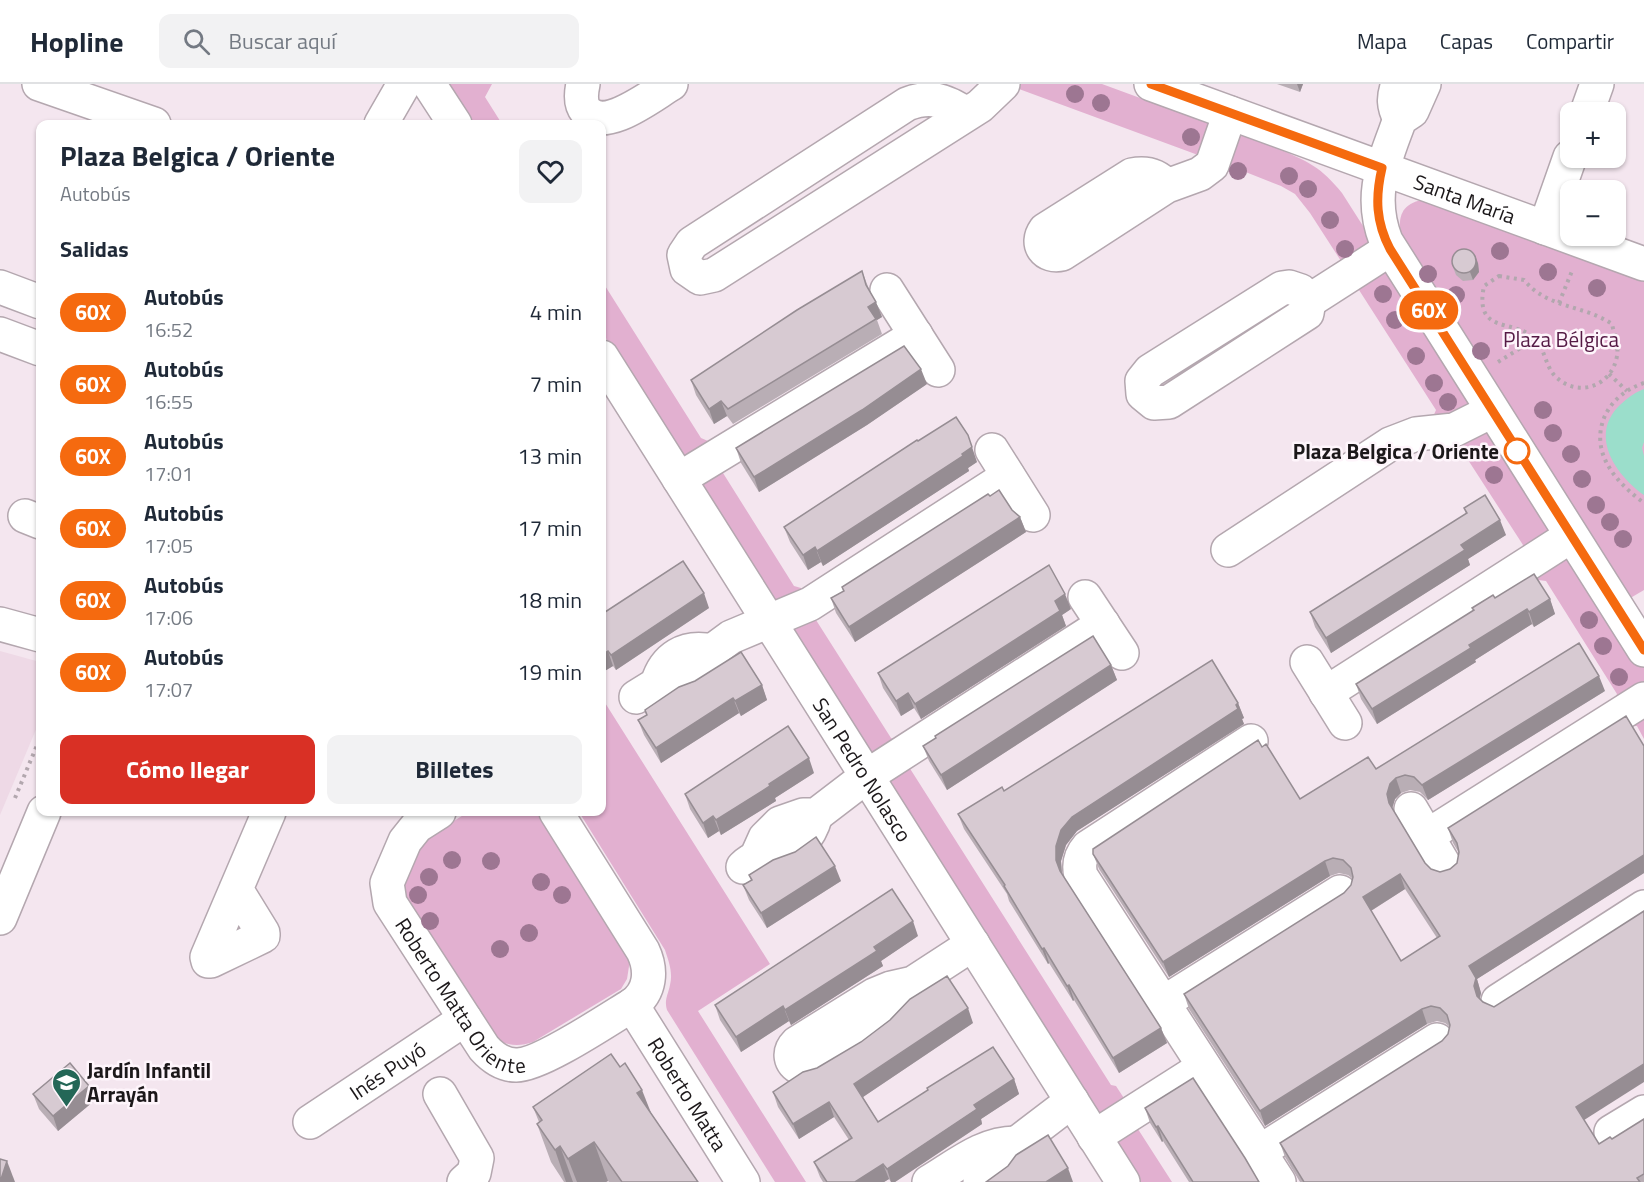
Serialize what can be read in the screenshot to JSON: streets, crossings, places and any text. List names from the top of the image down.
{
  "streets": {
    "street": [
      "Santa María",
      "San Pedro Nolasco",
      "Roberto Matta Oriente",
      "Inés Puyó",
      "Roberto Matta"
    ]
  },
  "crossings": [
    ["Roberto Matta Oriente", "Inés Puyó"],
    ["Roberto Matta Oriente", "Roberto Matta"]
  ],
  "parks": ["Plaza Bélgica"],
  "places": {
    "other": ["Plaza Belgica / Oriente"],
    "school or university": ["Jardín Infantil Arrayán"]
  },
  "lines": ["bus line 60X"],
  "page": {
    "header": "Hopline",
    "search": "Buscar aquí",
    "nav": ["Mapa", "Capas", "Compartir"],
    "on_map": "60X",
    "map_buttons": ["+", "−"],
    "heading": [
      ["Plaza Belgica / Oriente", "Autobús"],
      "Salidas"
    ],
    "list": [
      {
        "mark": "60X",
        "name": "Autobús",
        "note": "16:52",
        "value": "4 min"
      },
      {
        "mark": "60X",
        "name": "Autobús",
        "note": "16:55",
        "value": "7 min"
      },
      {
        "mark": "60X",
        "name": "Autobús",
        "note": "17:01",
        "value": "13 min"
      },
      {
        "mark": "60X",
        "name": "Autobús",
        "note": "17:05",
        "value": "17 min"
      },
      {
        "mark": "60X",
        "name": "Autobús",
        "note": "17:06",
        "value": "18 min"
      },
      {
        "mark": "60X",
        "name": "Autobús",
        "note": "17:07",
        "value": "19 min"
      }
    ],
    "buttons": ["Cómo llegar", "Billetes"]
  }
}
